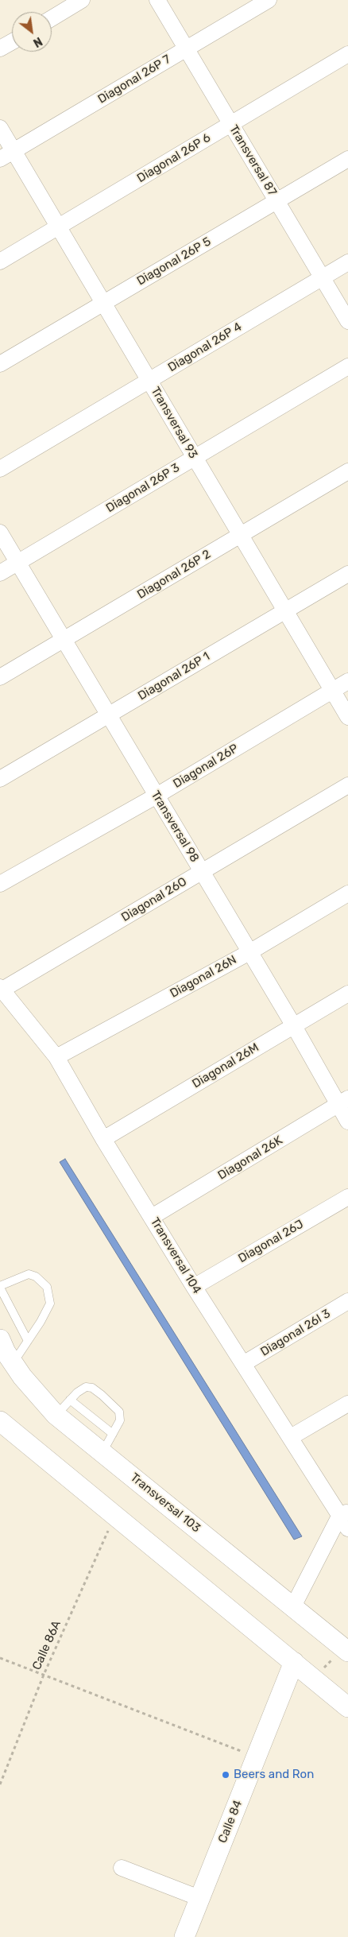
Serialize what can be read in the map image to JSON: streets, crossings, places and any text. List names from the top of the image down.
{
  "streets": {
    "street": [
      "Diagonal 26P 7",
      "Diagonal 26P 6",
      "Transversal 87",
      "Diagonal 26P 5",
      "Diagonal 26P 4",
      "Transversal 93",
      "Diagonal 26P 3",
      "Diagonal 26P 2",
      "Diagonal 26P 1",
      "Diagonal 26P",
      "Transversal 98",
      "Diagonal 26O",
      "Diagonal 26N",
      "Diagonal 26M",
      "Diagonal 26K",
      "Diagonal 26J",
      "Transversal 104",
      "Diagonal 26I 3",
      "Transversal 103",
      "Calle 84"
    ],
    "path": ["Calle 86A"]
  },
  "crossings": [
    ["Diagonal 26P 7", "Transversal 87"],
    ["Diagonal 26P 7", "Transversal 93"],
    ["Diagonal 26P 6", "Transversal 87"],
    ["Diagonal 26P 6", "Transversal 93"],
    ["Transversal 87", "Diagonal 26P 5"],
    ["Transversal 87", "Diagonal 26P 4"],
    ["Diagonal 26P 5", "Transversal 93"],
    ["Diagonal 26P 4", "Transversal 93"],
    ["Transversal 93", "Diagonal 26P 3"],
    ["Transversal 93", "Diagonal 26P 2"],
    ["Transversal 93", "Diagonal 26P 1"],
    ["Transversal 93", "Diagonal 26P"],
    ["Diagonal 26P 3", "Transversal 98"],
    ["Diagonal 26P 2", "Transversal 98"],
    ["Diagonal 26P 1", "Transversal 98"],
    ["Diagonal 26P", "Transversal 98"],
    ["Transversal 98", "Diagonal 26O"],
    ["Transversal 98", "Diagonal 26N"],
    ["Transversal 98", "Diagonal 26M"],
    ["Transversal 98", "Diagonal 26K"],
    ["Diagonal 26O", "Transversal 104"],
    ["Diagonal 26N", "Transversal 104"],
    ["Diagonal 26M", "Transversal 104"],
    ["Diagonal 26K", "Transversal 104"],
    ["Diagonal 26J", "Transversal 104"],
    ["Transversal 104", "Diagonal 26I 3"]
  ],
  "places": ["Beers and Ron"],
  "north": "bottom right"
}
